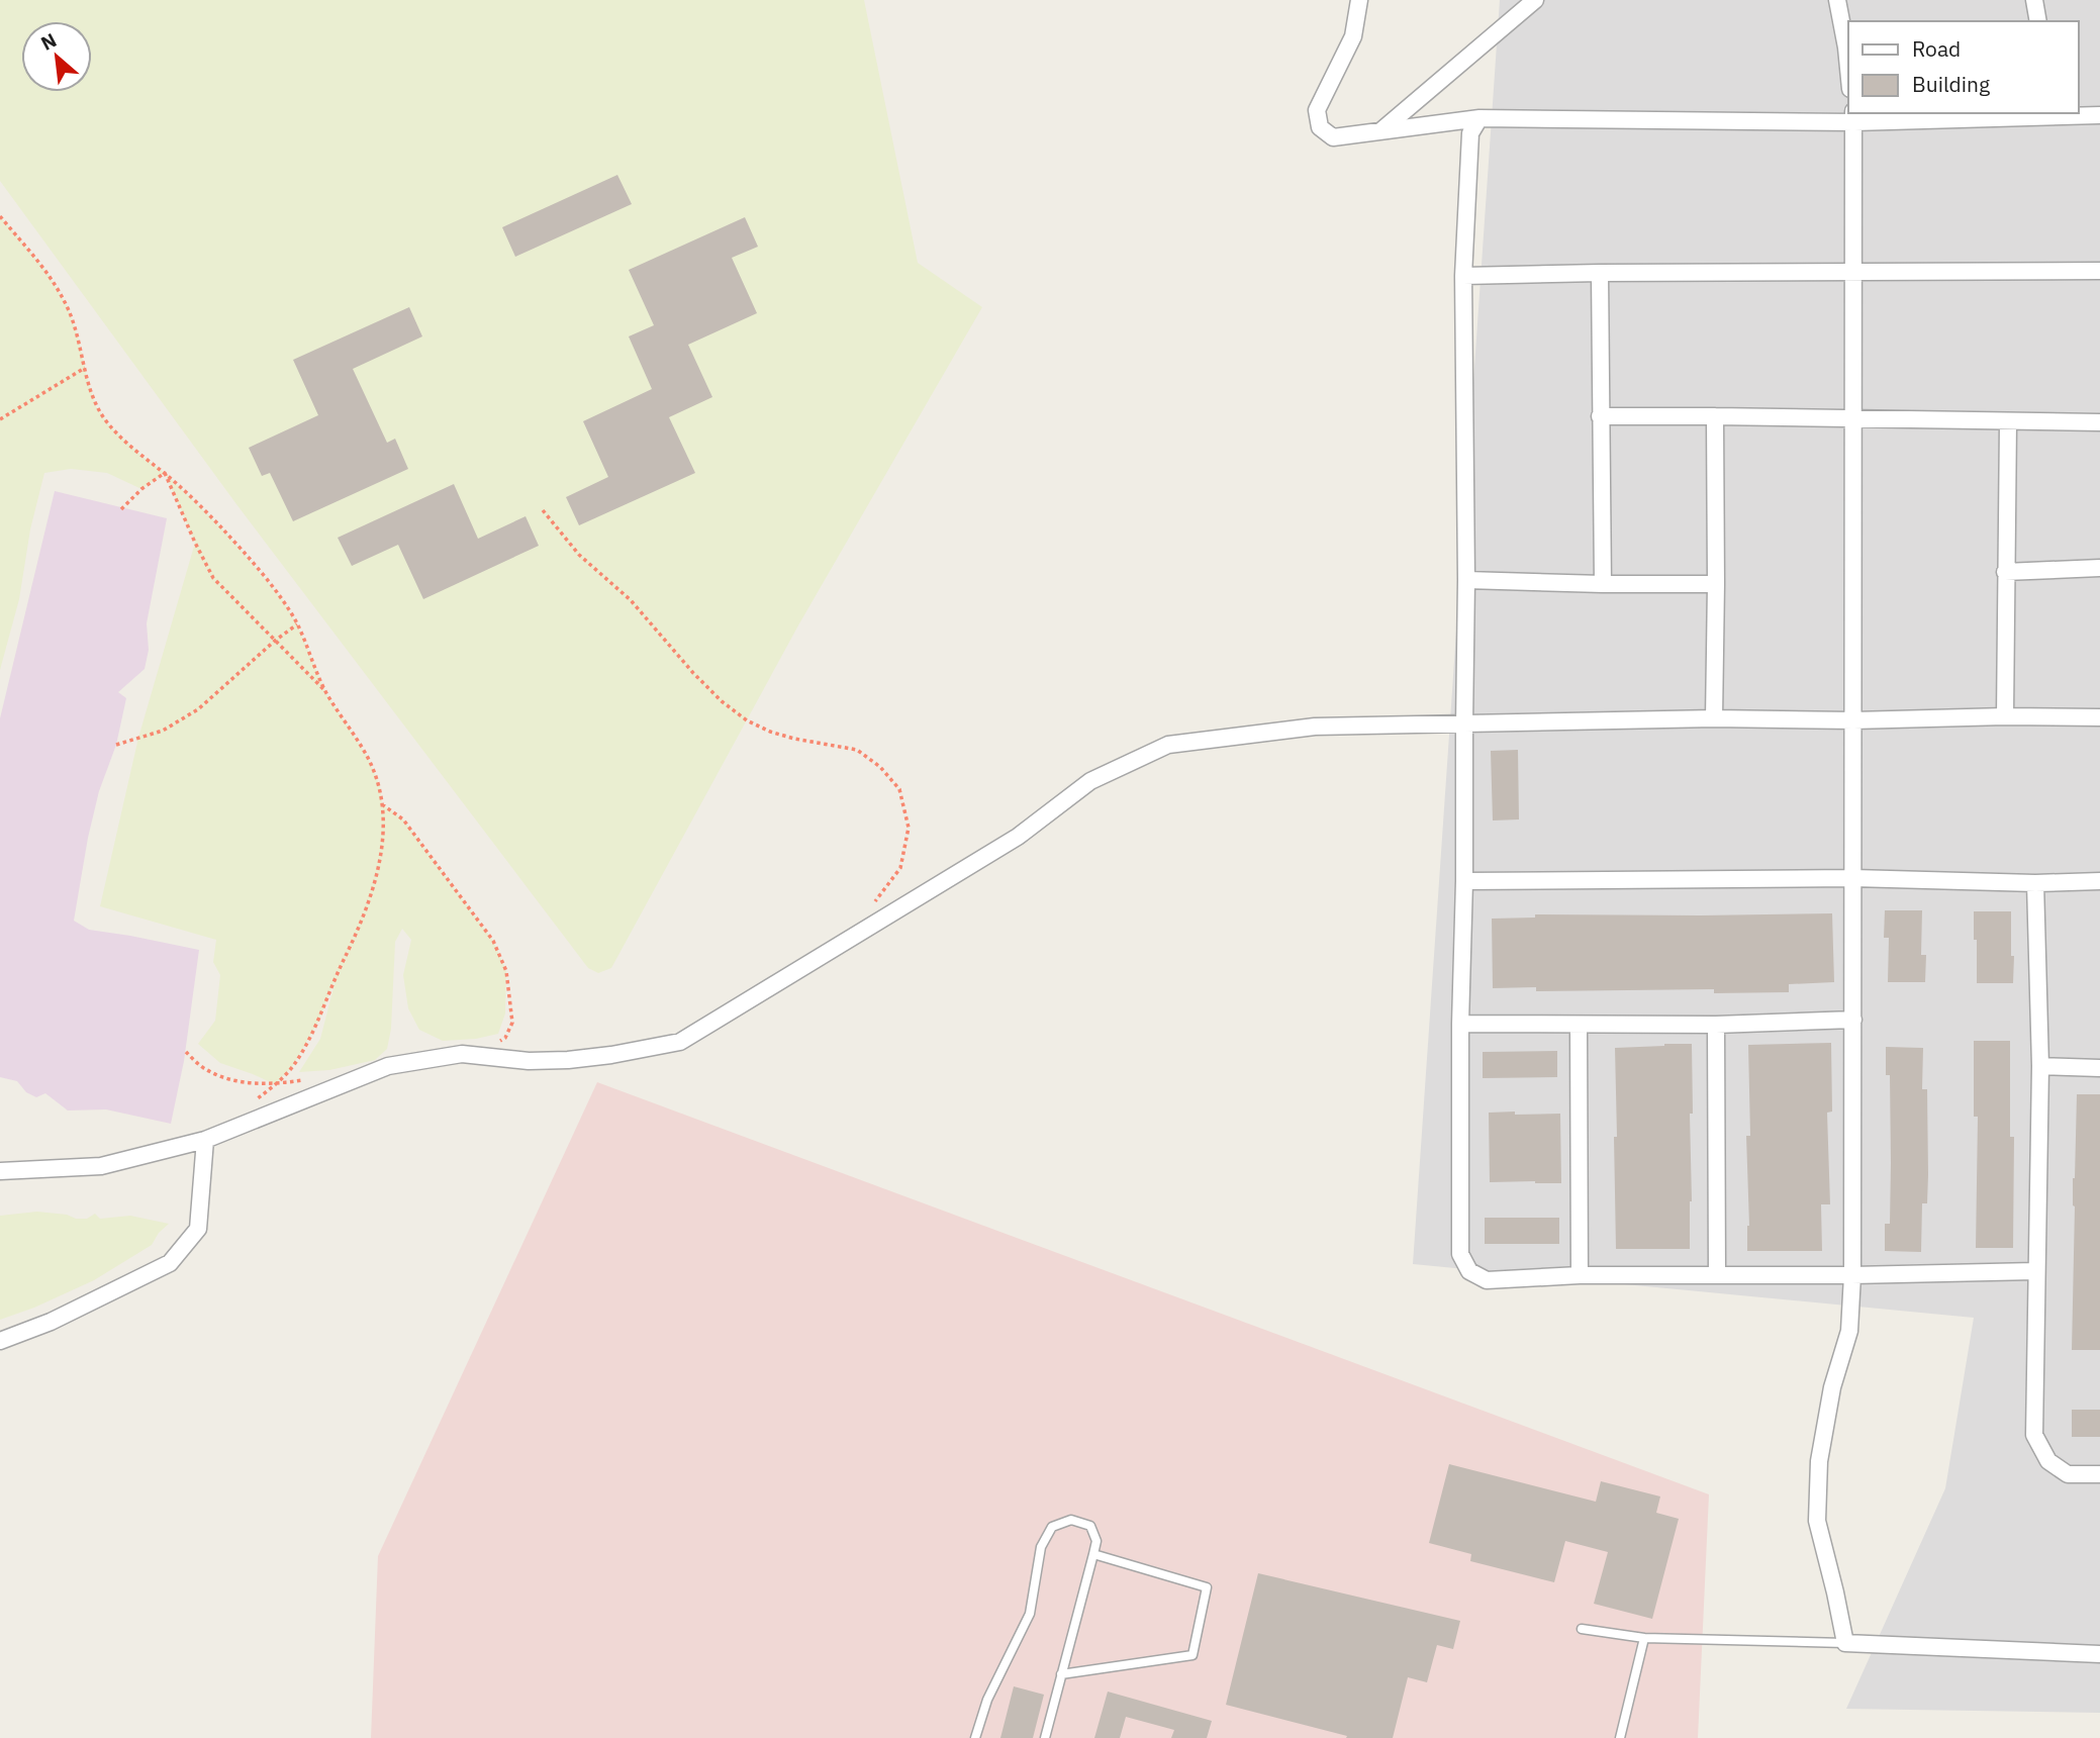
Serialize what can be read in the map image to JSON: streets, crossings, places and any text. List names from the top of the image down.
{
  "legend": ["Road", "Building"],
  "north": "top left"
}
